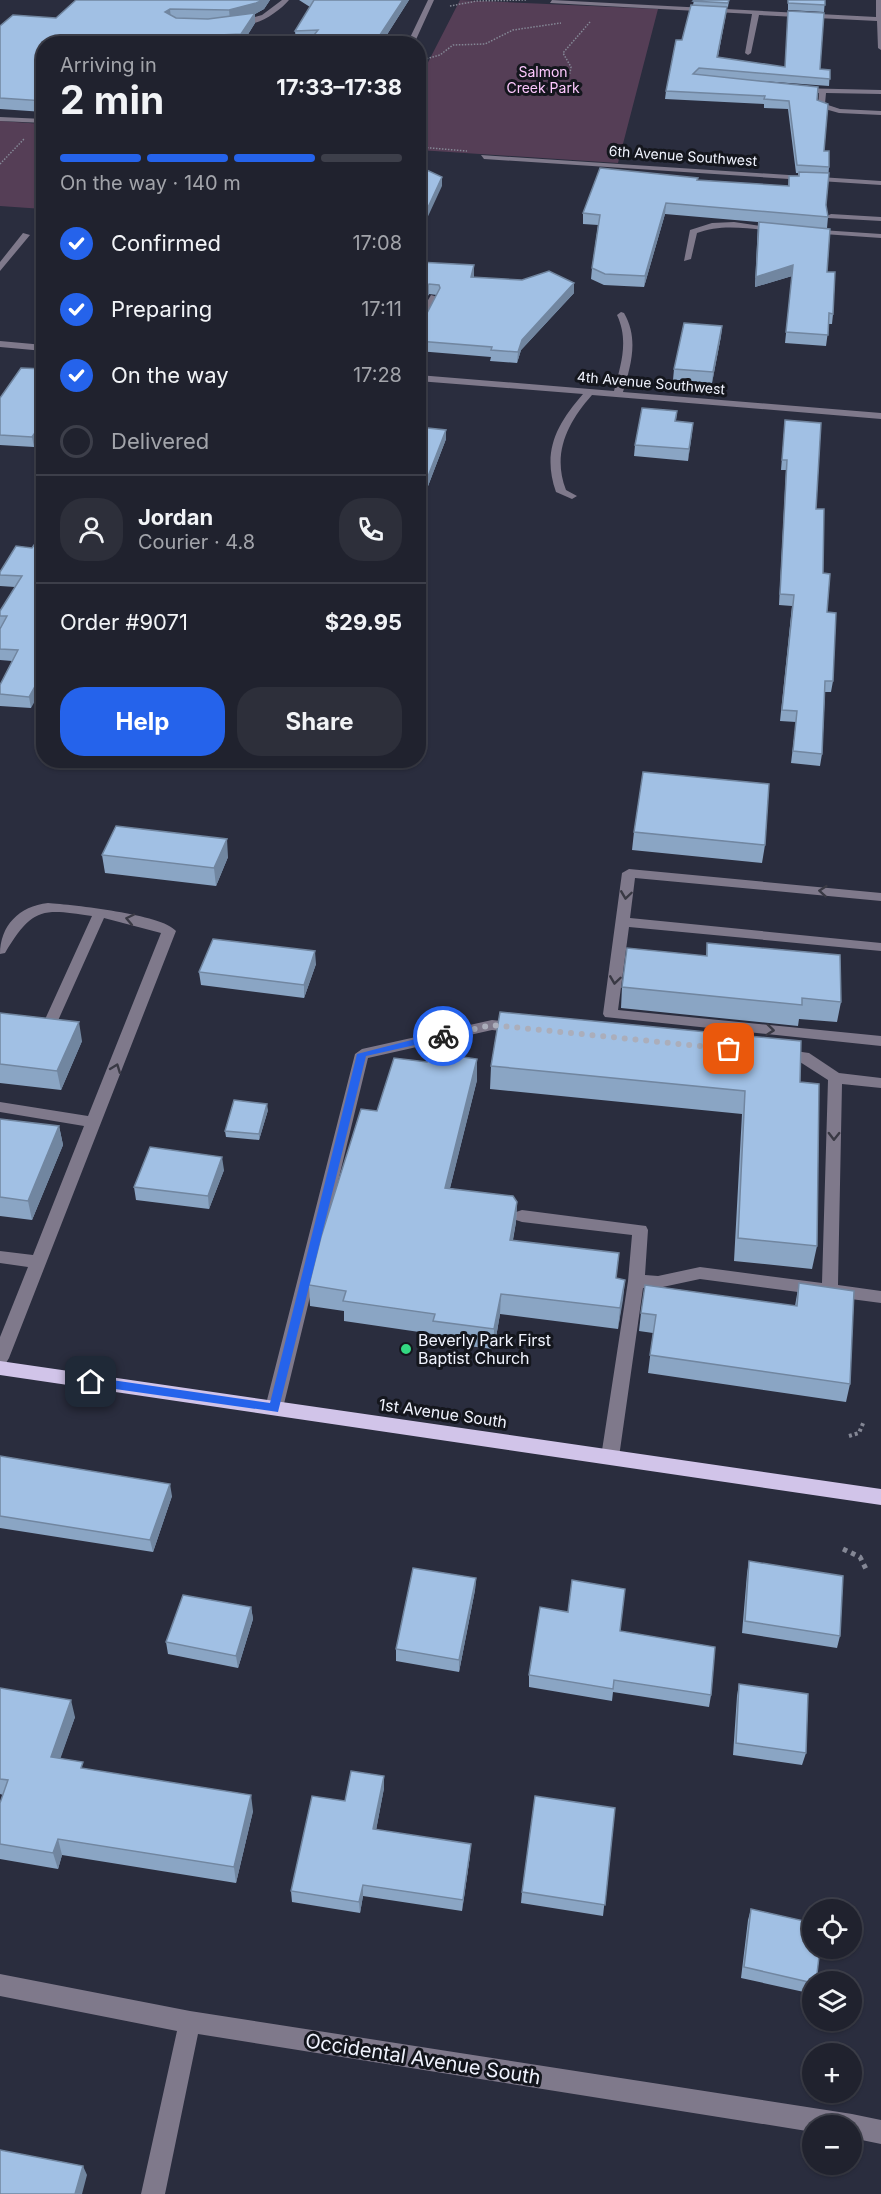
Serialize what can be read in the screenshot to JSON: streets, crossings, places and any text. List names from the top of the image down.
{
  "streets": {
    "main road": ["1st Avenue South"],
    "street": ["6th Avenue Southwest", "4th Avenue Southwest", "Occidental Avenue South"]
  },
  "parks": ["Salmon Creek Park"],
  "places": ["Beverly Park First Baptist Church"],
  "page": {
    "heading": ["2 min", "Arriving in", "17:33–17:38"],
    "panel": [
      "Jordan",
      "Courier · 4.8",
      "Order #9071",
      "$29.95"
    ],
    "bar": "On the way · 140 m",
    "list": [
      ["Confirmed", "17:08"],
      ["Preparing", "17:11"],
      ["On the way", "17:28"],
      "Delivered"
    ],
    "buttons": ["Help", "Share"],
    "map_buttons": ["+", "−"]
  }
}
